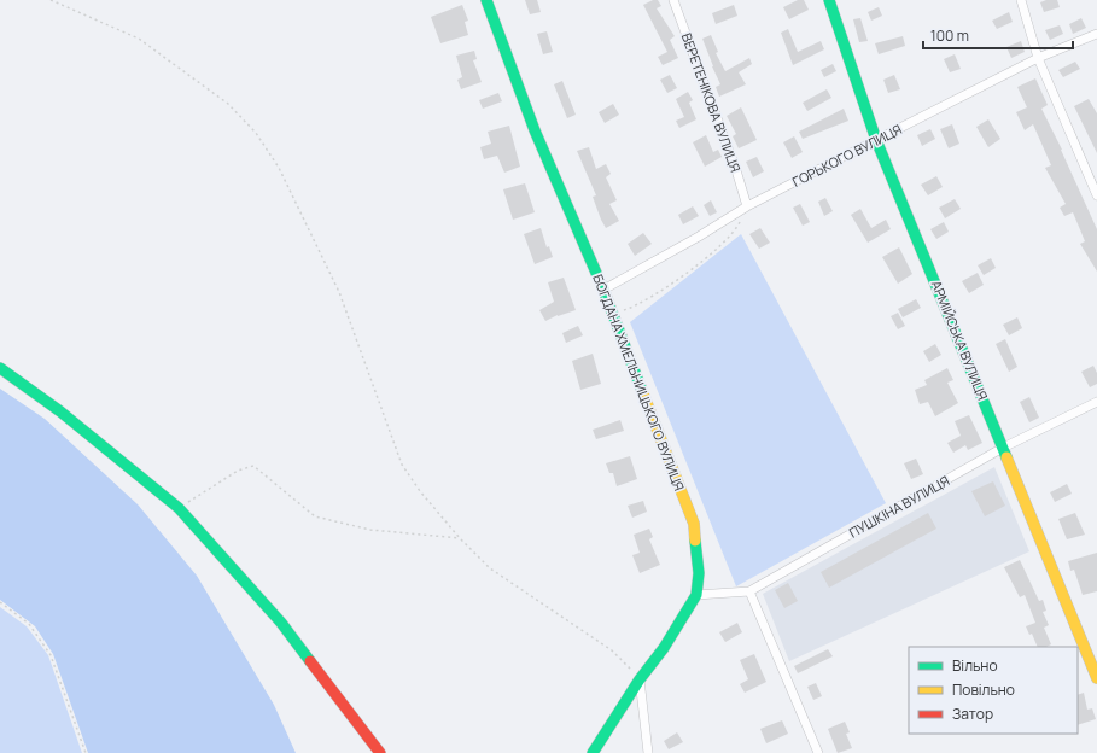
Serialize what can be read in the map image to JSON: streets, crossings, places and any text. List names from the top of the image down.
{
  "streets": {
    "street": [
      "ВЕРЕТЕНІКОВА ВУЛИЦЯ",
      "ГОРЬКОГО ВУЛИЦЯ",
      "АРМІЙСЬКА ВУЛИЦЯ",
      "БОГДАНА ХМЕЛЬНИЦЬКОГО ВУЛИЦЯ",
      "ПУШКІНА ВУЛИЦЯ"
    ]
  },
  "crossings": [
    ["ВЕРЕТЕНІКОВА ВУЛИЦЯ", "ГОРЬКОГО ВУЛИЦЯ"],
    ["ГОРЬКОГО ВУЛИЦЯ", "АРМІЙСЬКА ВУЛИЦЯ"],
    ["ГОРЬКОГО ВУЛИЦЯ", "БОГДАНА ХМЕЛЬНИЦЬКОГО ВУЛИЦЯ"],
    ["АРМІЙСЬКА ВУЛИЦЯ", "ПУШКІНА ВУЛИЦЯ"],
    ["БОГДАНА ХМЕЛЬНИЦЬКОГО ВУЛИЦЯ", "ПУШКІНА ВУЛИЦЯ"]
  ],
  "legend": ["Вільно", "Повільно", "Затор"],
  "scale_bar": "100 m"
}
